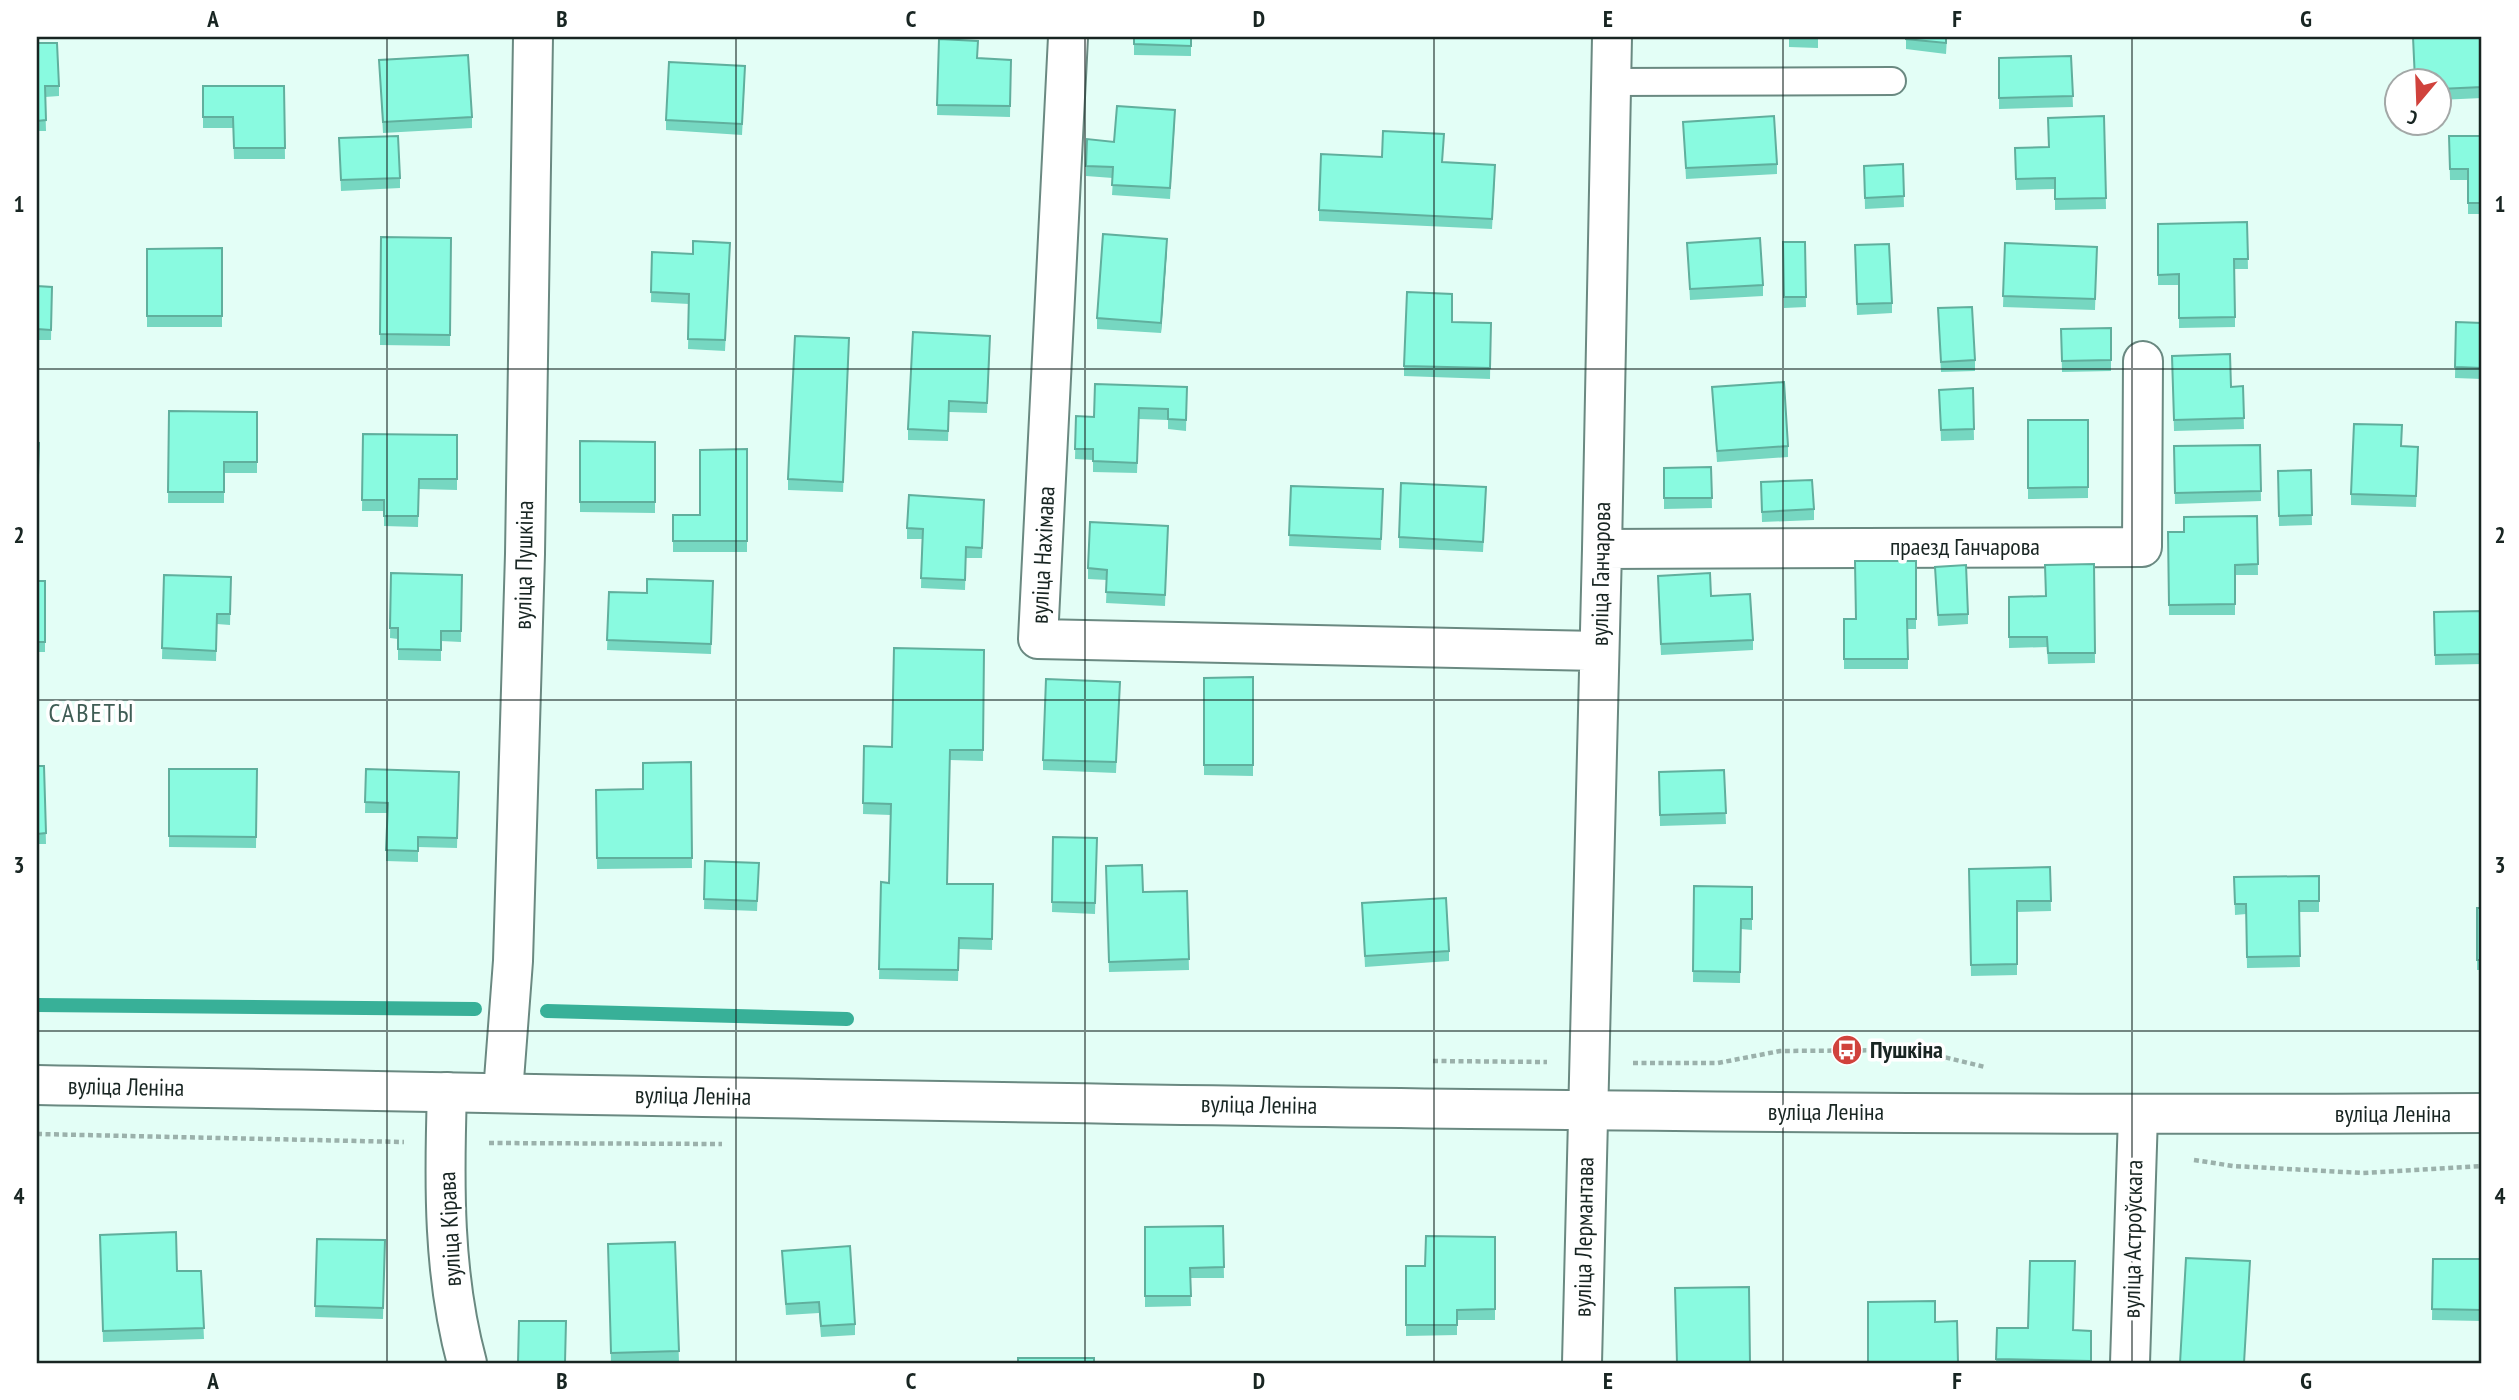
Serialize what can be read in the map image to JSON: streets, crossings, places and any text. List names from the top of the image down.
{
  "streets": {
    "street": [
      "праезд Ганчарова",
      "вуліца Нахімава",
      "вуліца Пушкіна",
      "вуліца Ганчарова",
      "вуліца Леніна",
      "вуліца Кірава",
      "вуліца Лермантава",
      "вуліца Астроўскага"
    ]
  },
  "crossings": [
    ["праезд Ганчарова", "вуліца Ганчарова"],
    ["вуліца Нахімава", "вуліца Ганчарова"],
    ["вуліца Пушкіна", "вуліца Леніна"],
    ["вуліца Ганчарова", "вуліца Леніна"],
    ["вуліца Ганчарова", "вуліца Лермантава"],
    ["вуліца Леніна", "вуліца Кірава"],
    ["вуліца Леніна", "вуліца Лермантава"],
    ["вуліца Леніна", "вуліца Астроўскага"]
  ],
  "districts": ["САВЕТЫ"],
  "places": {
    "bus stop": ["Пушкіна"]
  },
  "north": "bottom",
  "grid": {
    "columns": [
      "A",
      "B",
      "C",
      "D",
      "E",
      "F",
      "G"
    ],
    "rows": [
      "1",
      "2",
      "3",
      "4"
    ]
  }
}
